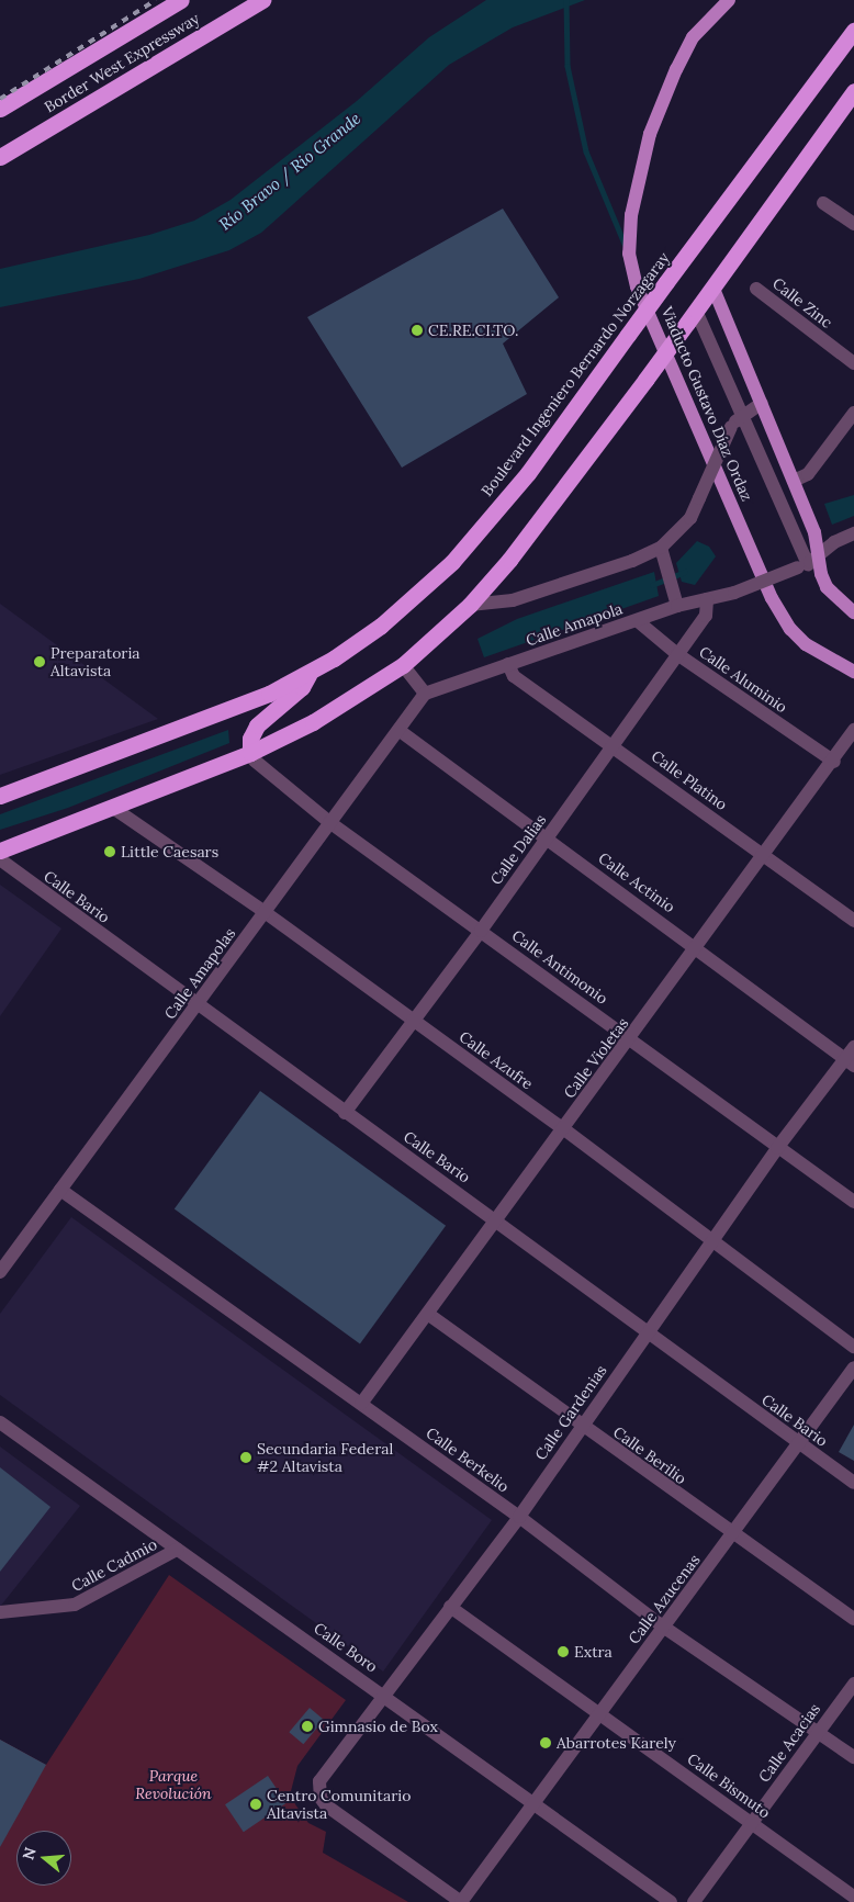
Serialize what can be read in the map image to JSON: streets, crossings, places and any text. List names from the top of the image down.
{
  "streets": {
    "highway": ["Border West Expressway", "Boulevard Ingeniero Bernardo Norzagaray"],
    "main road": ["Viaducto Gustavo Díaz Ordaz"],
    "street": [
      "Calle Zinc",
      "Calle Amapola",
      "Calle Aluminio",
      "Calle Platino",
      "Calle Dalias",
      "Calle Actinio",
      "Calle Bario",
      "Calle Antimonio",
      "Calle Amapolas",
      "Calle Violetas",
      "Calle Azufre",
      "Calle Gardenias",
      "Calle Berilio",
      "Calle Berkelio",
      "Calle Cadmio",
      "Calle Azucenas",
      "Calle Boro",
      "Calle Acacias",
      "Calle Bismuto"
    ]
  },
  "crossings": [
    ["Calle Amapola", "Calle Aluminio"],
    ["Calle Amapola", "Calle Platino"],
    ["Calle Amapola", "Calle Dalias"],
    ["Calle Amapola", "Calle Amapolas"],
    ["Calle Aluminio", "Calle Dalias"],
    ["Calle Aluminio", "Calle Violetas"],
    ["Calle Platino", "Calle Dalias"],
    ["Calle Platino", "Calle Violetas"],
    ["Calle Dalias", "Calle Actinio"],
    ["Calle Dalias", "Calle Bario"],
    ["Calle Dalias", "Calle Antimonio"],
    ["Calle Dalias", "Calle Azufre"],
    ["Calle Actinio", "Calle Amapolas"],
    ["Calle Actinio", "Calle Violetas"],
    ["Calle Actinio", "Calle Gardenias"],
    ["Calle Bario", "Calle Amapolas"],
    ["Calle Bario", "Calle Violetas"],
    ["Calle Bario", "Calle Gardenias"],
    ["Calle Bario", "Calle Azucenas"],
    ["Calle Antimonio", "Calle Amapolas"],
    ["Calle Antimonio", "Calle Violetas"],
    ["Calle Antimonio", "Calle Gardenias"],
    ["Calle Amapolas", "Calle Azufre"],
    ["Calle Amapolas", "Calle Berkelio"],
    ["Calle Violetas", "Calle Azufre"],
    ["Calle Violetas", "Calle Berilio"],
    ["Calle Violetas", "Calle Berkelio"],
    ["Calle Azufre", "Calle Gardenias"],
    ["Calle Gardenias", "Calle Berilio"],
    ["Calle Gardenias", "Calle Berkelio"],
    ["Calle Gardenias", "Calle Azucenas"],
    ["Calle Gardenias", "Calle Boro"],
    ["Calle Gardenias", "Calle Bismuto"],
    ["Calle Berilio", "Calle Azucenas"],
    ["Calle Berkelio", "Calle Azucenas"],
    ["Calle Berkelio", "Calle Acacias"],
    ["Calle Cadmio", "Calle Boro"],
    ["Calle Azucenas", "Calle Boro"],
    ["Calle Azucenas", "Calle Bismuto"],
    ["Calle Acacias", "Calle Bismuto"]
  ],
  "water": ["Río Bravo / Rio Grande"],
  "parks": ["Parque Revolución"],
  "places": [
    "CE.RE.CI.TO.",
    "Preparatoria Altavista",
    "Little Caesars",
    "Secundaria Federal #2 Altavista",
    "Extra",
    "Gimnasio de Box",
    "Abarrotes Karely",
    "Centro Comunitario Altavista"
  ],
  "north": "left"
}
